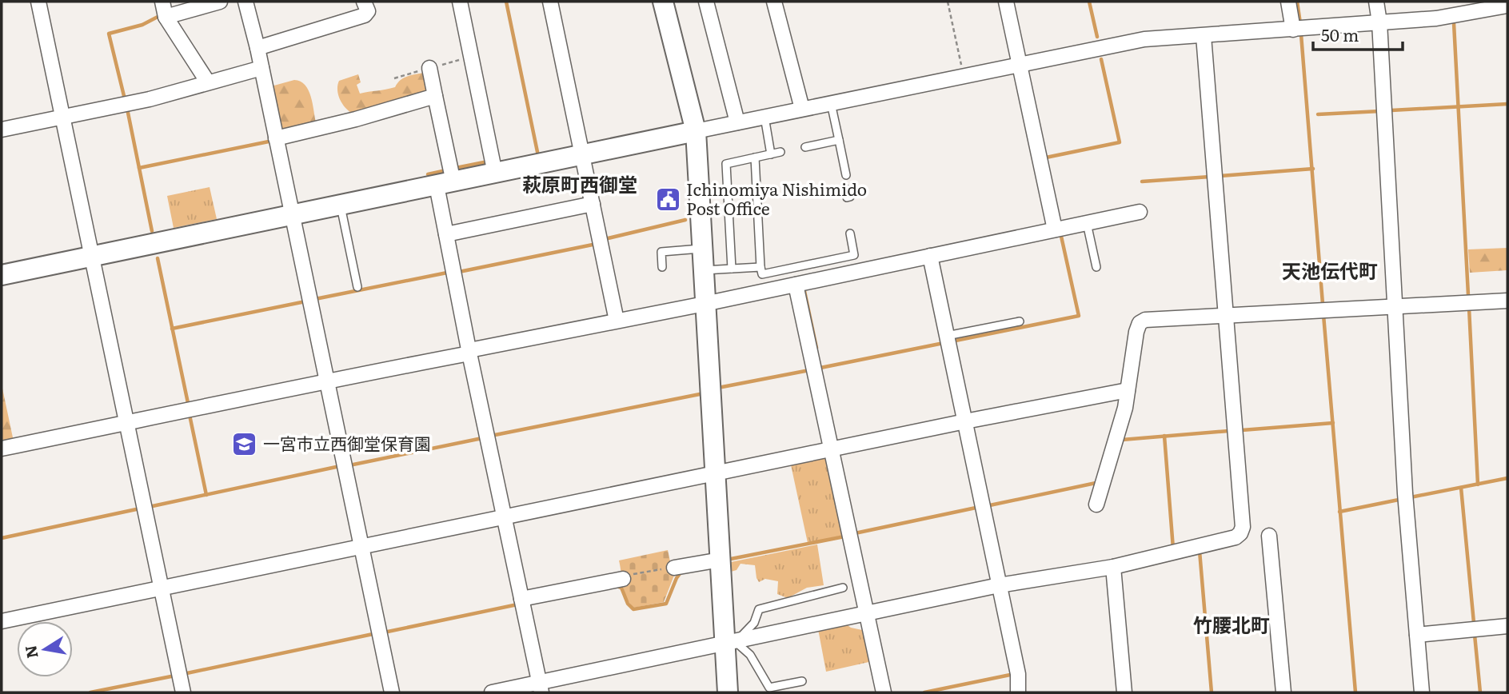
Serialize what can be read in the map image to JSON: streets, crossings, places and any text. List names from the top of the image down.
{
  "districts": ["萩原町西御堂", "天池伝代町", "竹腰北町"],
  "places": {
    "public building": ["Ichinomiya Nishimido Post Office"],
    "school or university": ["一宮市立西御堂保育園"]
  },
  "scale_bar": "50 m",
  "north": "left"
}
